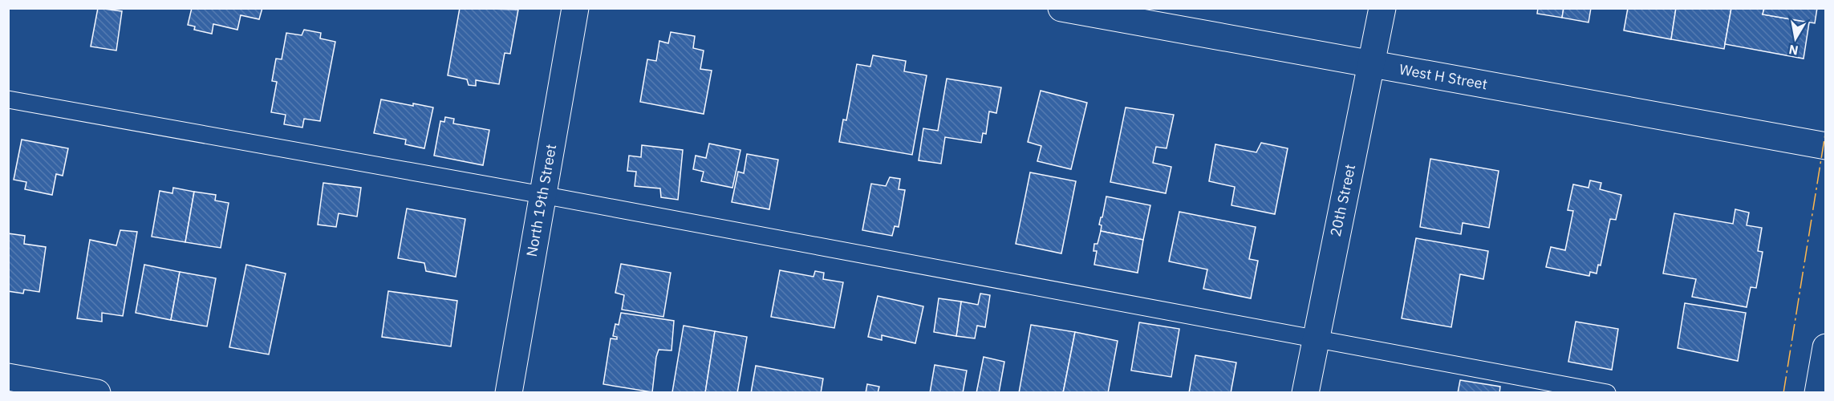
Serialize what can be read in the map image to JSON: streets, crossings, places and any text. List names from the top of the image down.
{
  "streets": {
    "street": ["West H Street", "North 19th Street", "20th Street"]
  },
  "crossings": [
    ["West H Street", "20th Street"]
  ],
  "north": "bottom"
}
